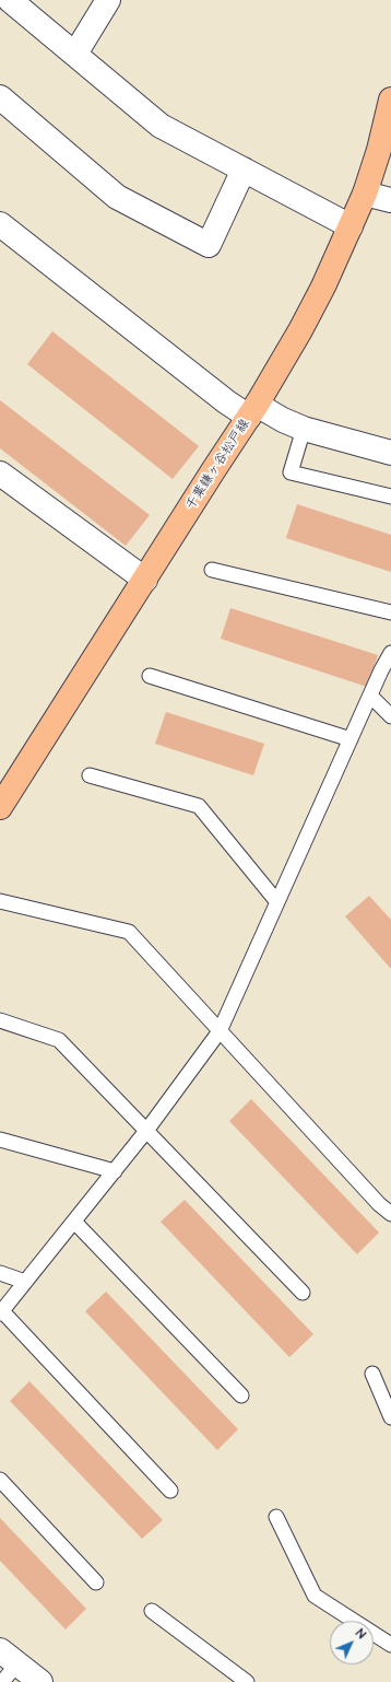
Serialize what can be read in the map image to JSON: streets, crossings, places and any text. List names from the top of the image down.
{
  "streets": {
    "main road": ["千葉鎌ヶ谷松戸線"]
  },
  "north": "top right"
}
